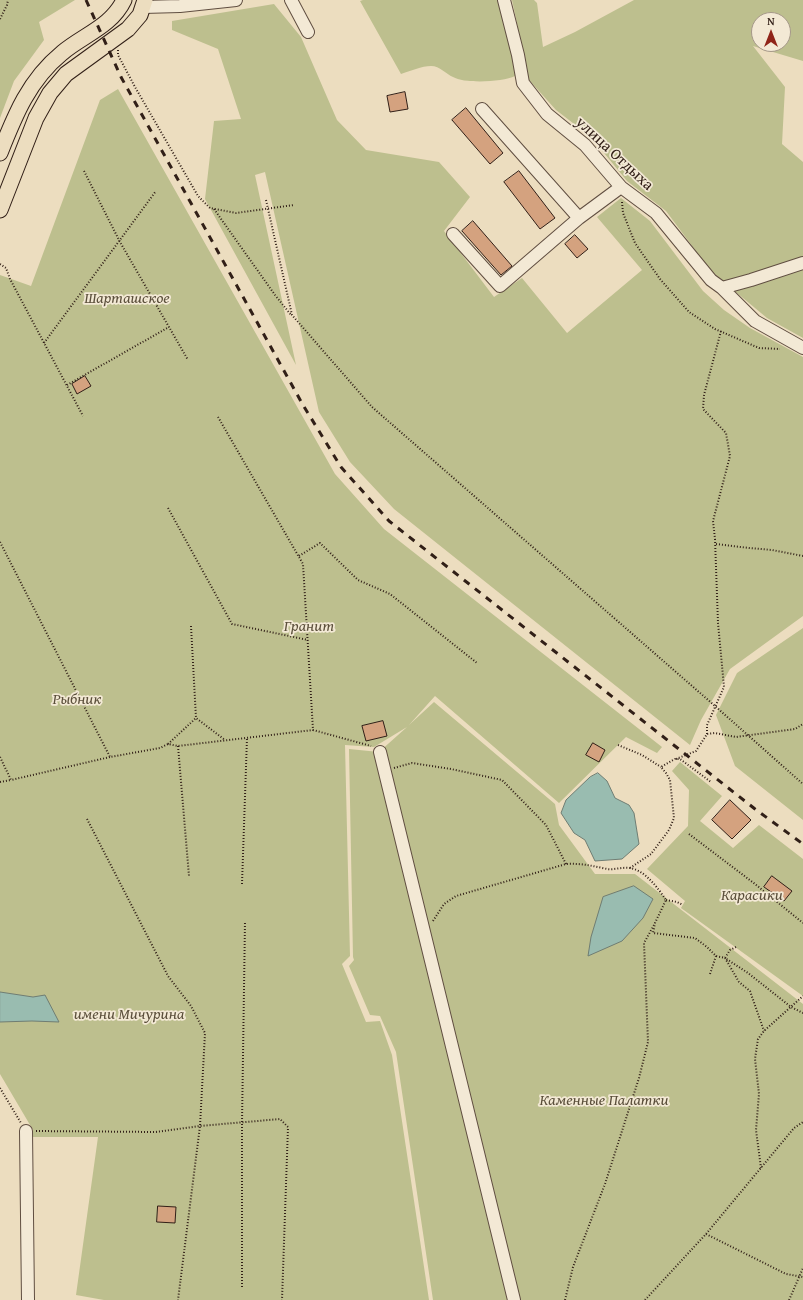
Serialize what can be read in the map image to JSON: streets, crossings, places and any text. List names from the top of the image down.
{
  "streets": {
    "street": ["улица Отдыха"]
  },
  "parks": [
    "Шарташское",
    "Гранит",
    "Рыбник",
    "Карасики",
    "имени Мичурина",
    "Каменные Палатки"
  ],
  "north": "top"
}
